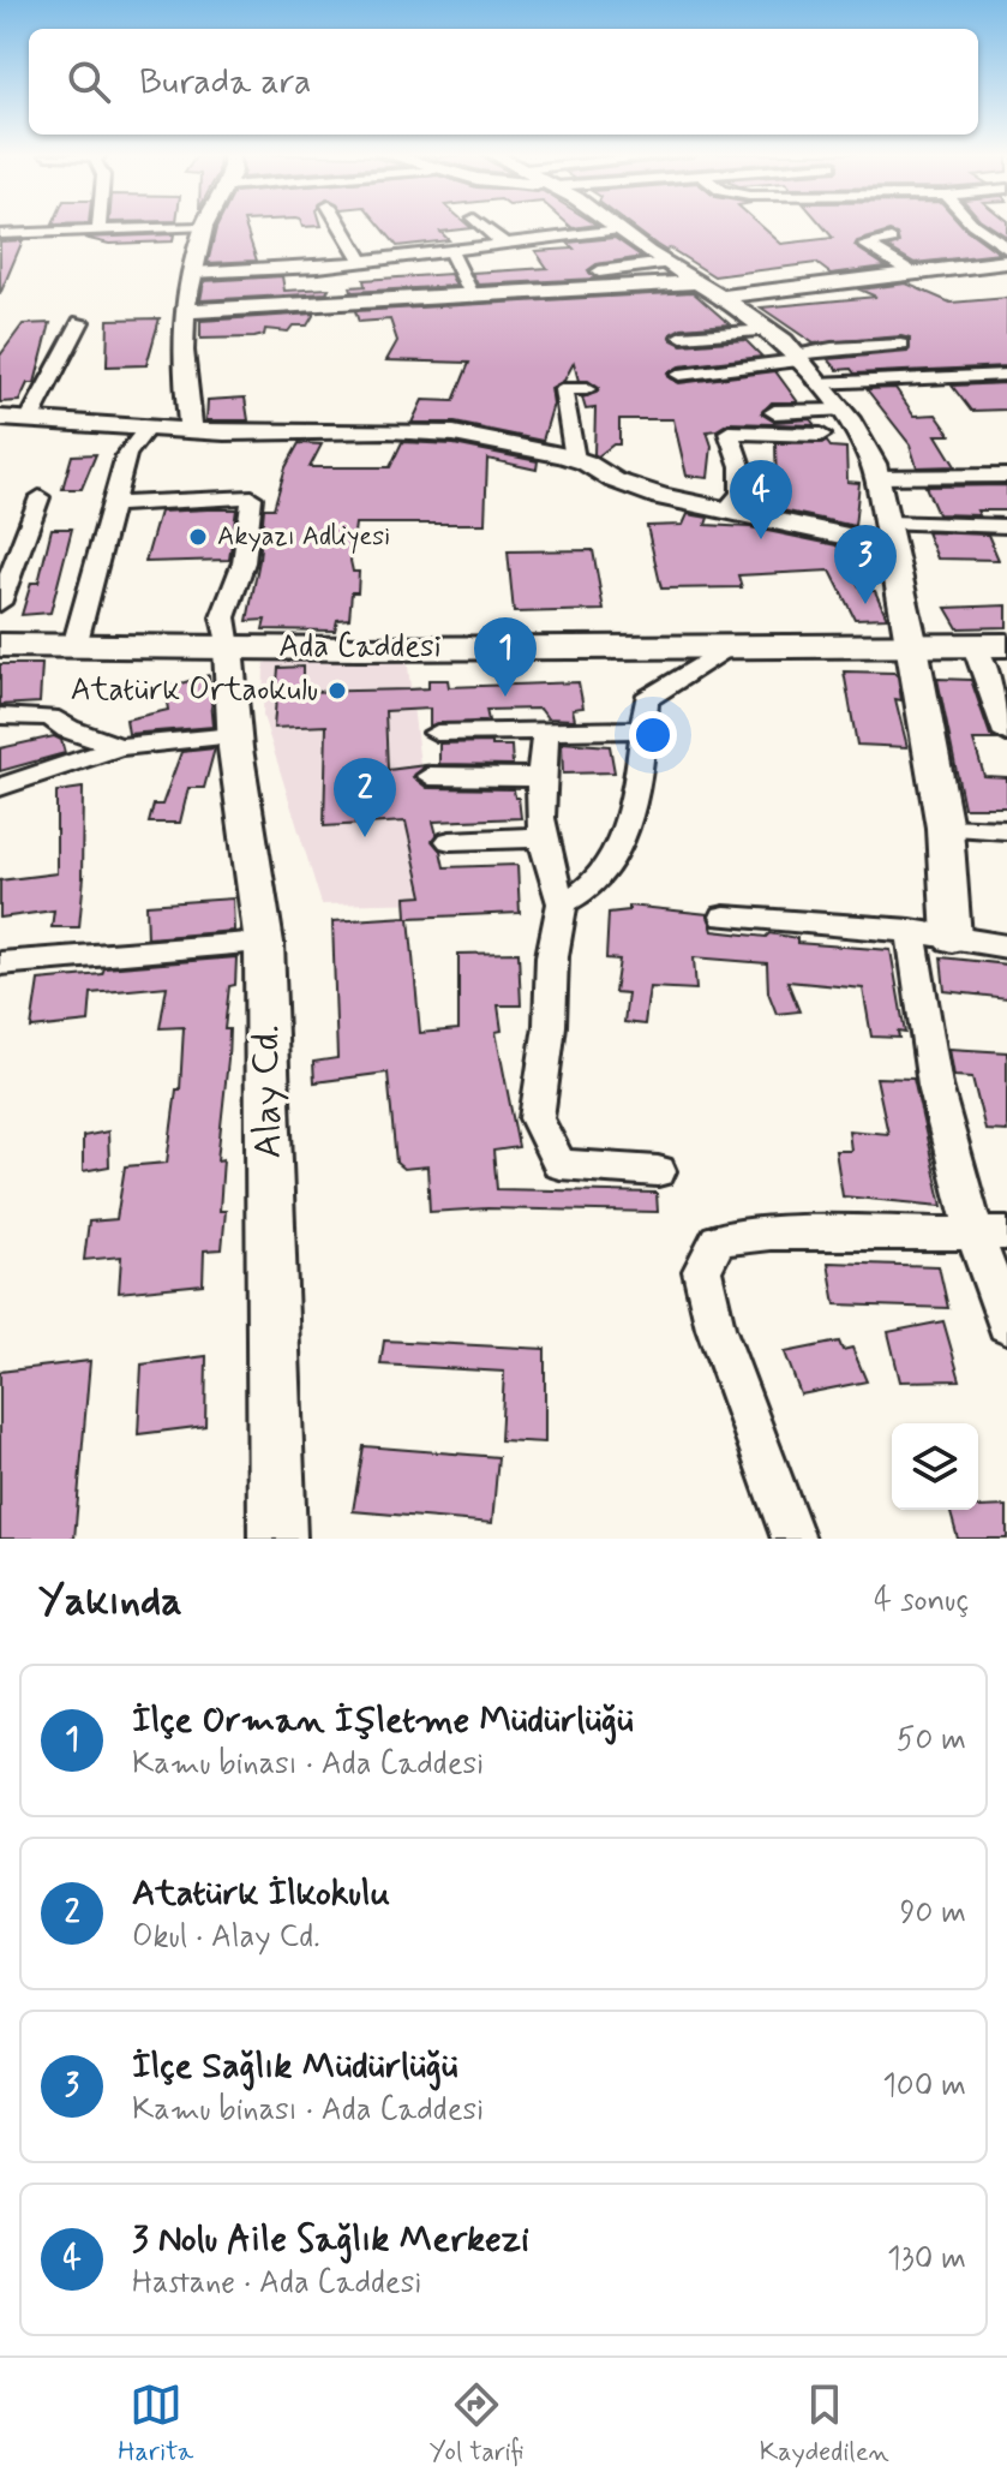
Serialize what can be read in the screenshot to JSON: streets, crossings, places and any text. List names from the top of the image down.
{
  "streets": {
    "main road": ["Ada Caddesi"],
    "street": ["Alay Cd."]
  },
  "crossings": [
    ["Ada Caddesi", "Alay Cd."]
  ],
  "places": ["Akyazı Adliyesi", "Atatürk Ortaokulu"],
  "page": {
    "search": "Burada ara",
    "pins": [
      "4",
      "3",
      "1",
      "2"
    ],
    "heading": ["Yakında", "4 sonuç"],
    "list": [
      {
        "mark": "1",
        "name": "İlçe Orman İşletme Müdürlüğü",
        "note": "Kamu binası · Ada Caddesi",
        "value": "50 m"
      },
      {
        "mark": "2",
        "name": "Atatürk İlkokulu",
        "note": "Okul · Alay Cd.",
        "value": "90 m"
      },
      {
        "mark": "3",
        "name": "İlçe Sağlık Müdürlüğü",
        "note": "Kamu binası · Ada Caddesi",
        "value": "100 m"
      },
      {
        "mark": "4",
        "name": "3 Nolu Aile Sağlık Merkezi",
        "note": "Hastane · Ada Caddesi",
        "value": "130 m"
      }
    ],
    "nav": ["Harita", "Yol tarifi", "Kaydedilen"]
  }
}
